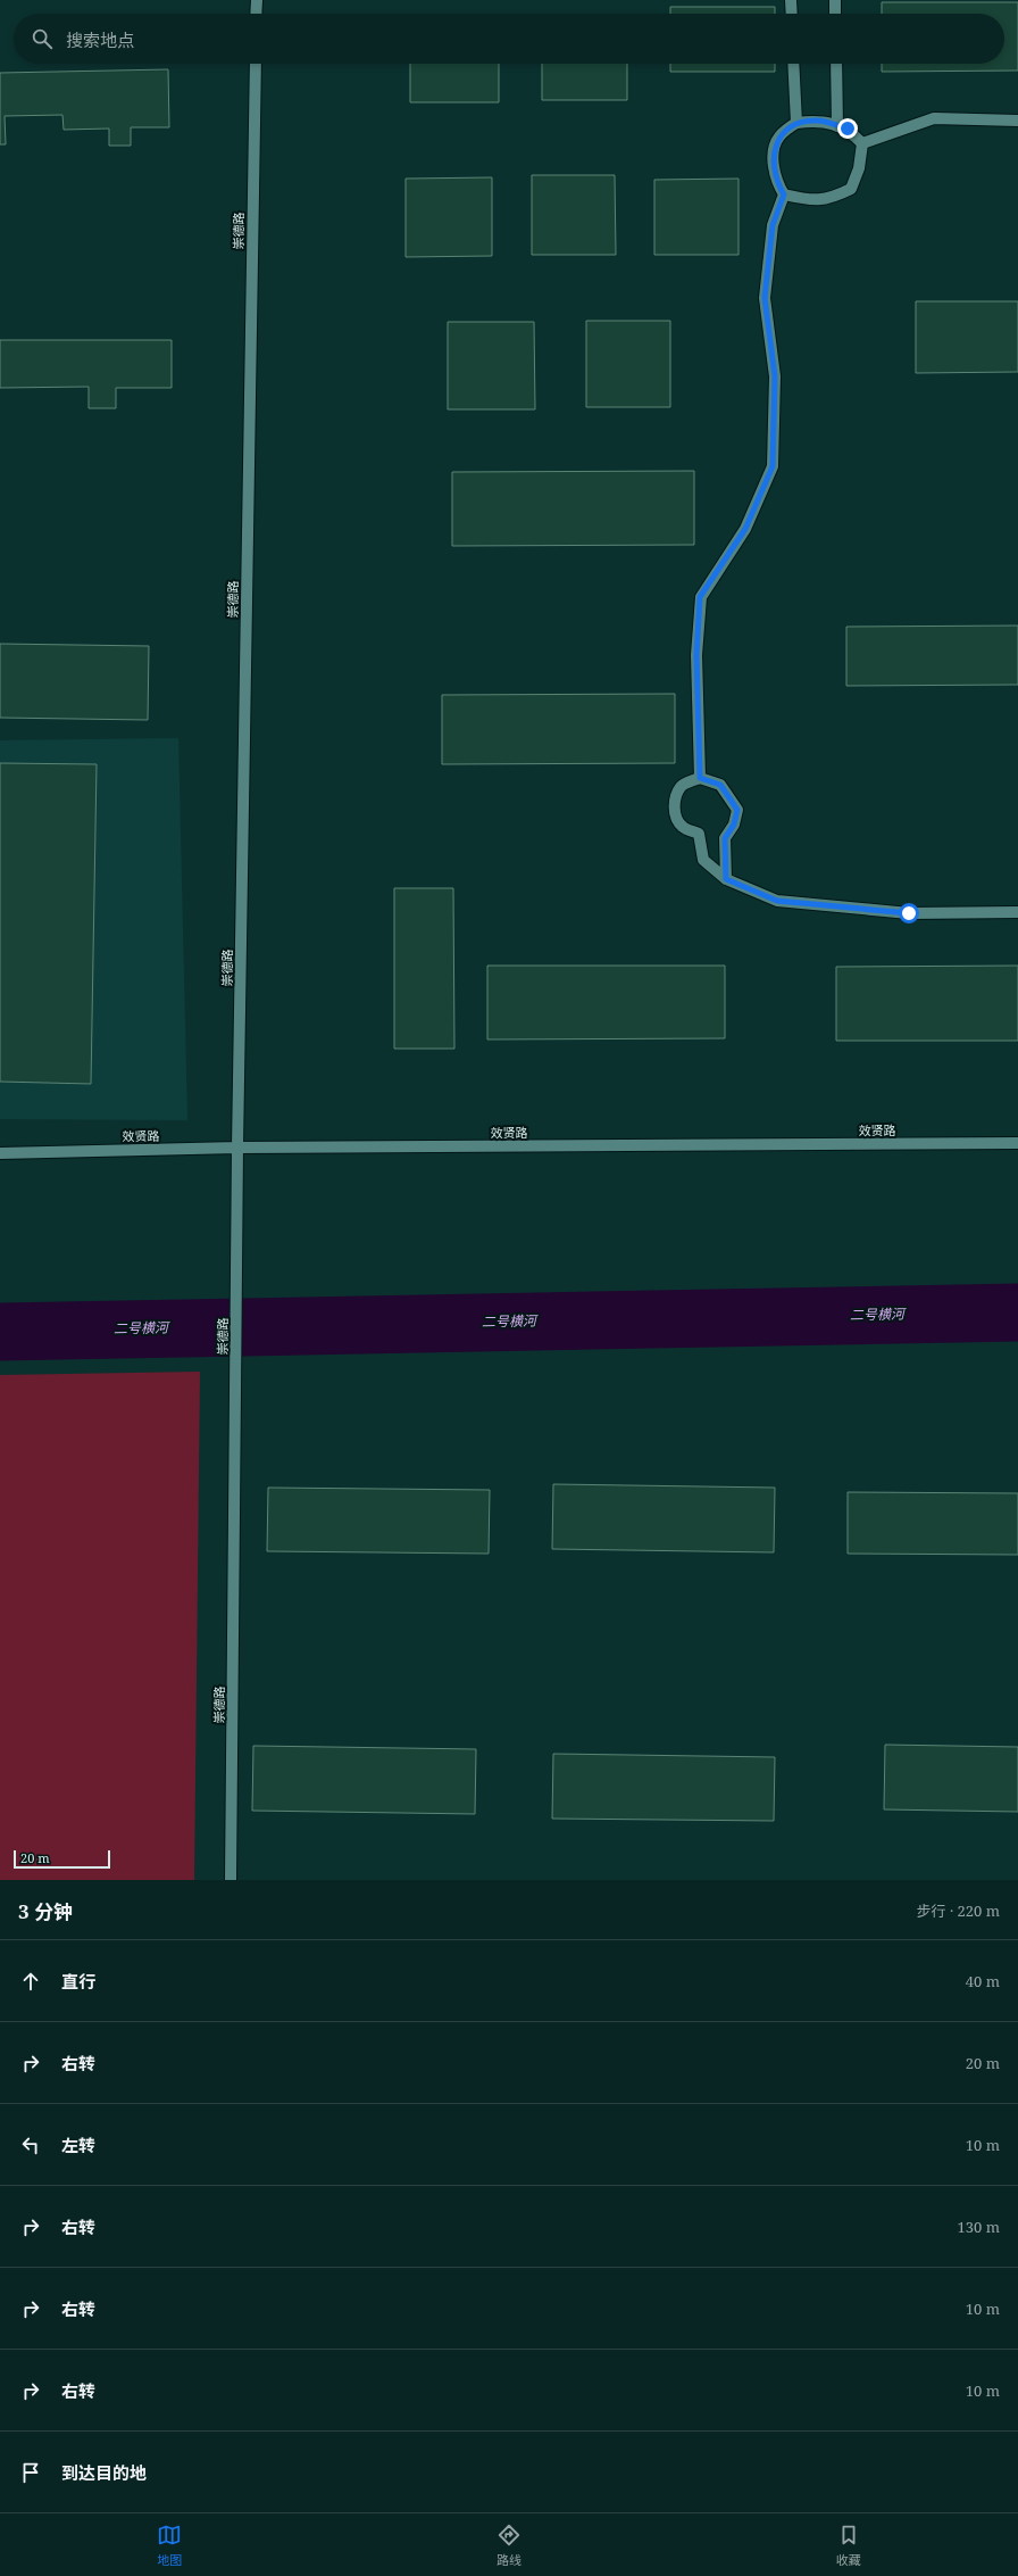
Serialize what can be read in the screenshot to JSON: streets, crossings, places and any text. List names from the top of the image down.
{
  "streets": {
    "street": ["崇德路", "效贤路"]
  },
  "crossings": [
    ["崇德路", "效贤路"]
  ],
  "water": ["二号横河"],
  "scale_bar": "20 m",
  "page": {
    "search": "搜索地点",
    "scale": "20 m",
    "heading": ["3 分钟", "步行 · 220 m"],
    "list": [
      ["直行", "40 m"],
      ["右转", "20 m"],
      ["左转", "10 m"],
      ["右转", "130 m"],
      ["右转", "10 m"],
      ["右转", "10 m"],
      "到达目的地"
    ],
    "nav": ["地图", "路线", "收藏"]
  }
}
